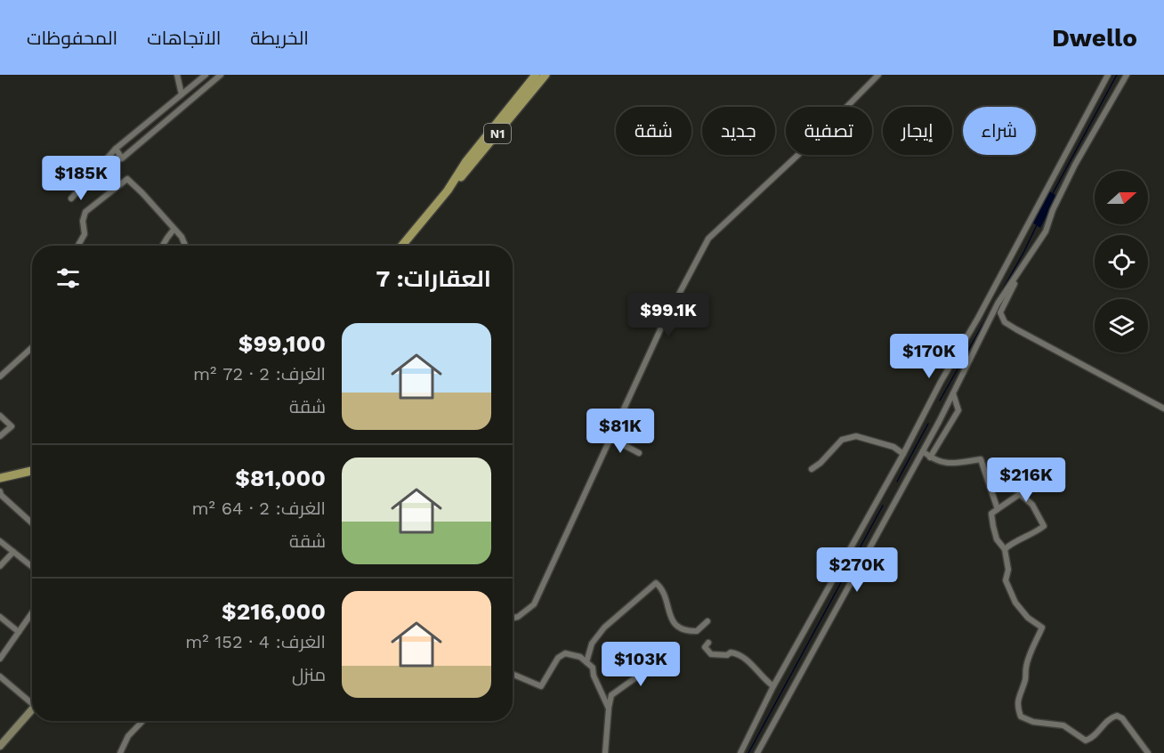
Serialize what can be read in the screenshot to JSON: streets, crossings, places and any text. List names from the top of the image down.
{
  "streets": {
    "highway": ["N1"]
  },
  "north": "right",
  "page": {
    "header": "Dwello",
    "nav": ["الخريطة", "الاتجاهات", "المحفوظات"],
    "chip": [
      "شراء",
      "إيجار",
      "تصفية",
      "جديد",
      "شقة"
    ],
    "price": [
      "$185K",
      "$99.1K",
      "$170K",
      "$81K",
      "$216K",
      "$270K",
      "$103K"
    ],
    "heading": "العقارات: 7",
    "list": [
      {
        "name": "$99,100",
        "note": "الغرف: 2 · 72 m² · شقة"
      },
      {
        "name": "$81,000",
        "note": "الغرف: 2 · 64 m² · شقة"
      },
      {
        "name": "$216,000",
        "note": "الغرف: 4 · 152 m² · منزل"
      }
    ]
  }
}
